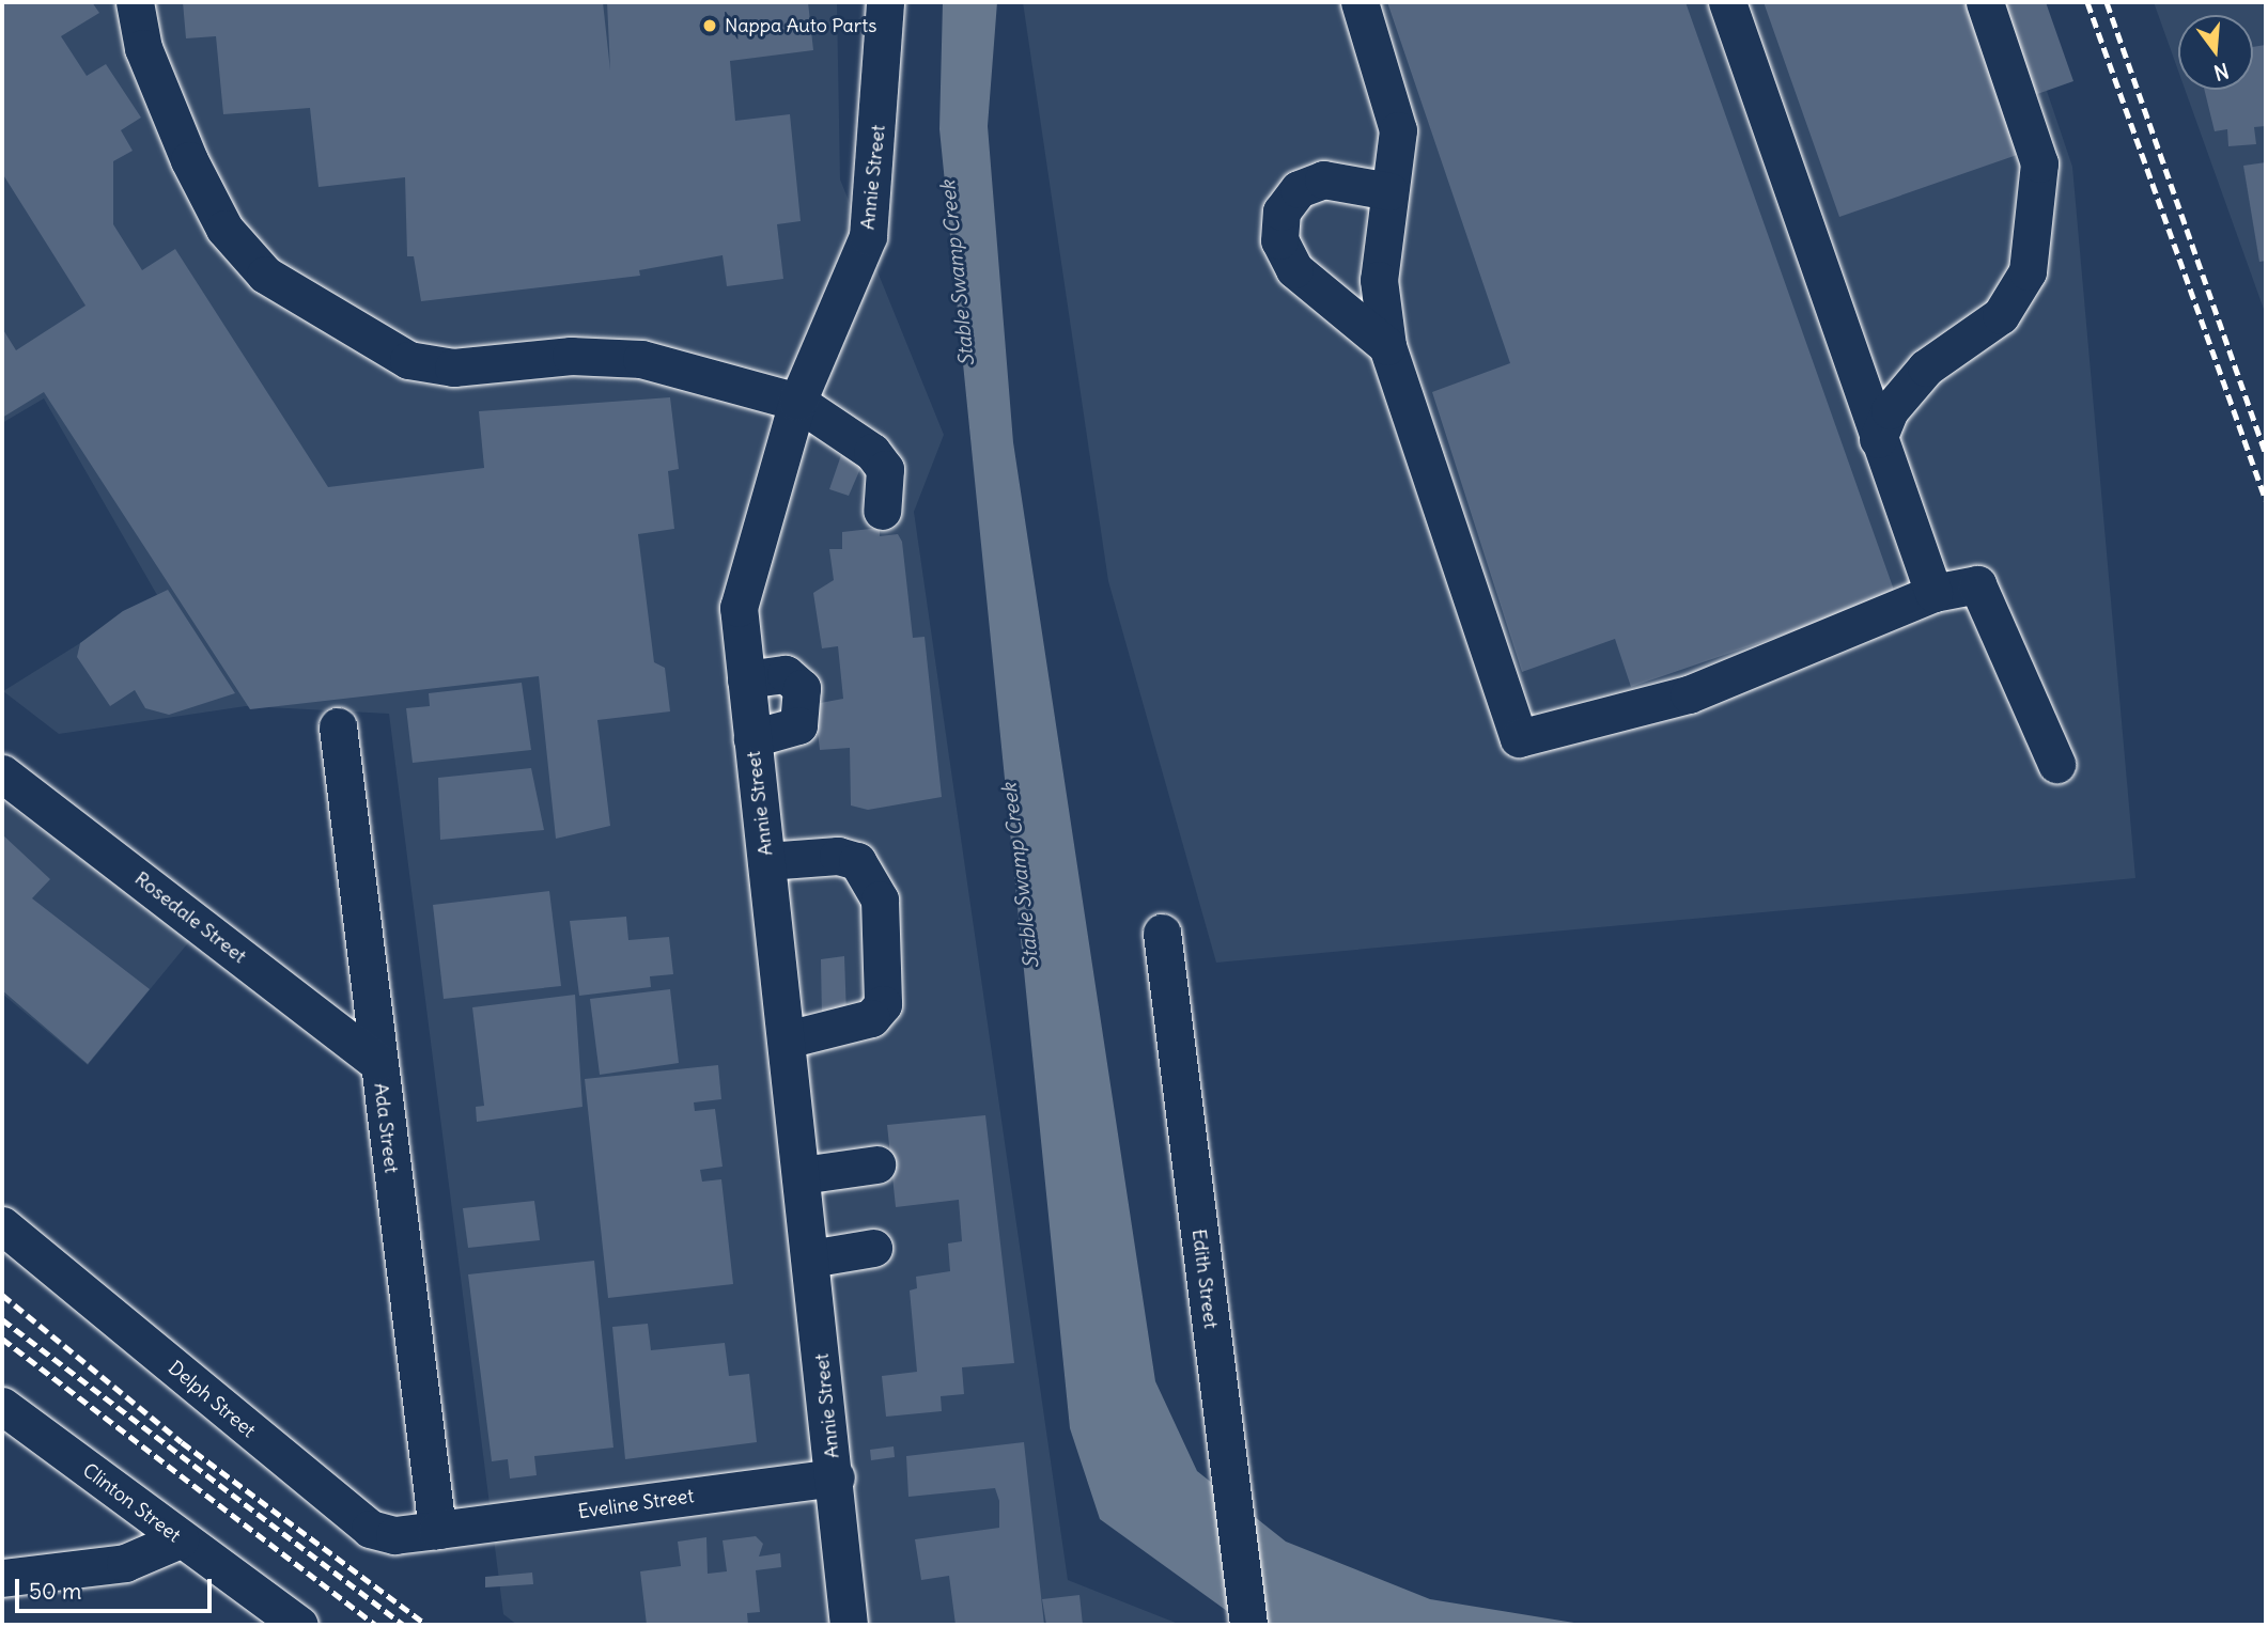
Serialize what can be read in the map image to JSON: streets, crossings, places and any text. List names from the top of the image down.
{
  "streets": {
    "street": [
      "Annie Street",
      "Rosedale Street",
      "Ada Street",
      "Edith Street",
      "Delph Street",
      "Clinton Street",
      "Eveline Street"
    ]
  },
  "crossings": [
    ["Annie Street", "Eveline Street"],
    ["Rosedale Street", "Ada Street"],
    ["Ada Street", "Delph Street"],
    ["Ada Street", "Eveline Street"],
    ["Delph Street", "Eveline Street"]
  ],
  "water": ["Stable Swamp Creek"],
  "places": ["Nappa Auto Parts"],
  "scale_bar": "50 m",
  "north": "bottom"
}
